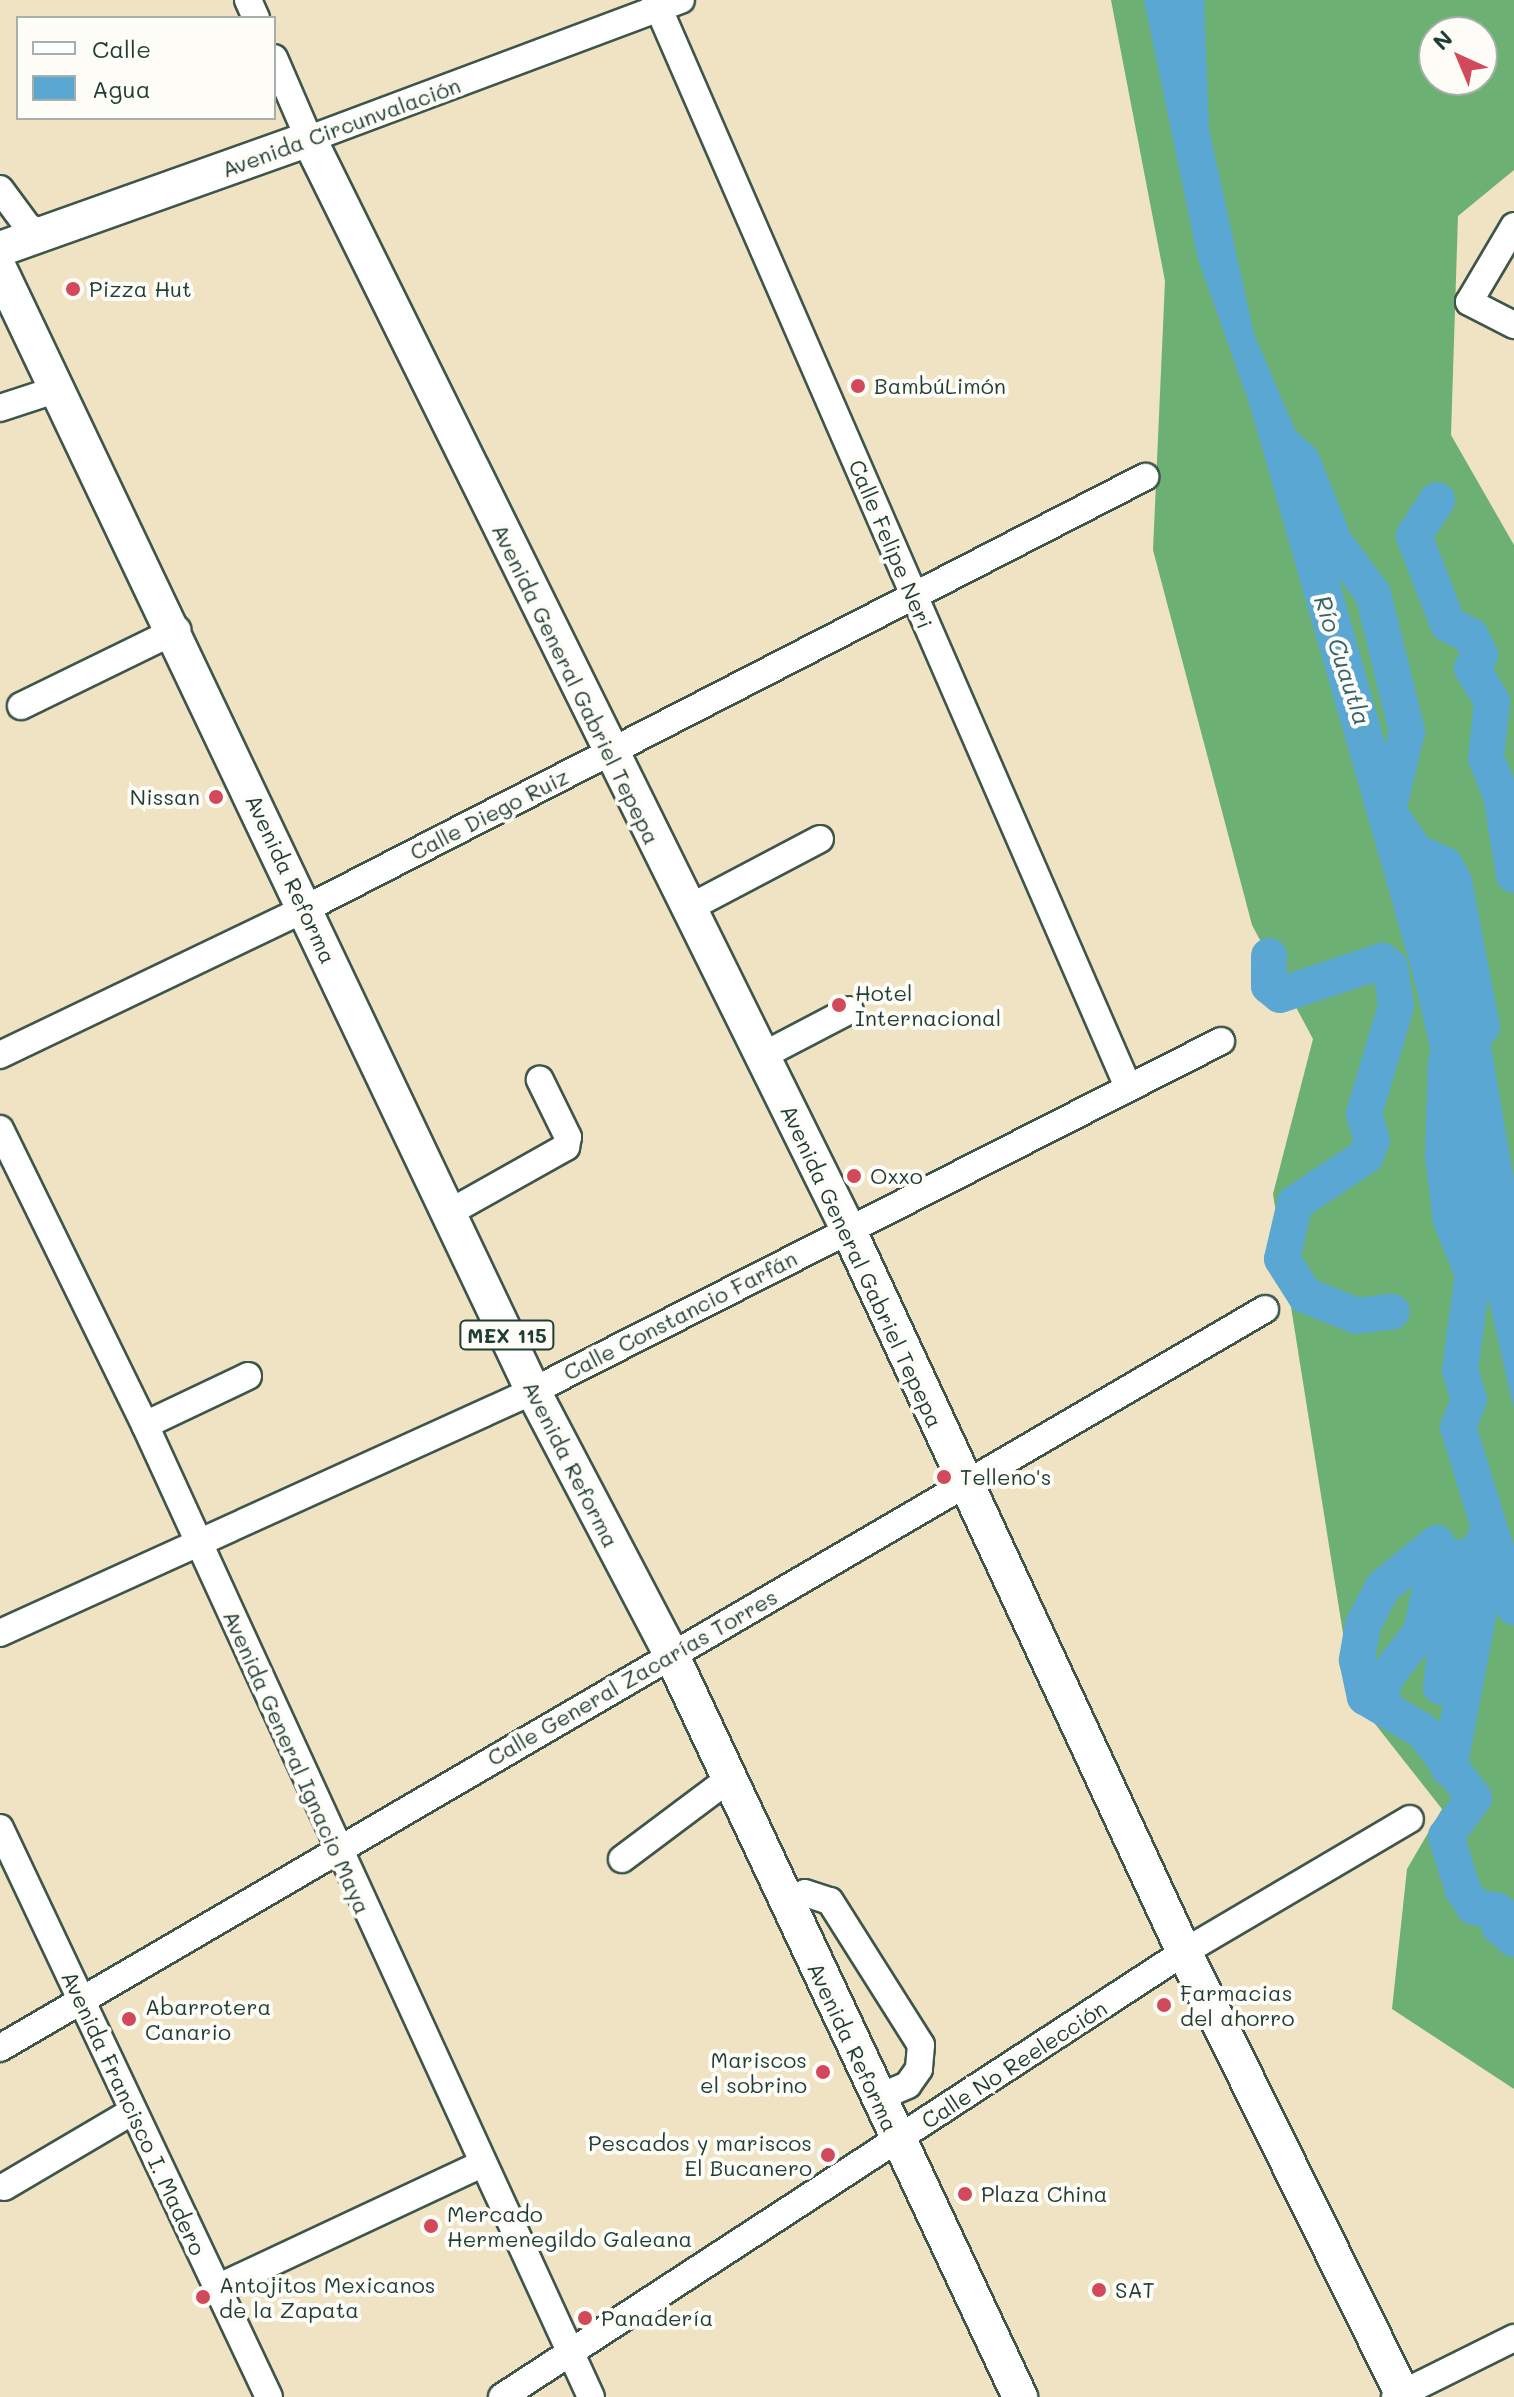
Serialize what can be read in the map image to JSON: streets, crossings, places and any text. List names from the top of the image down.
{
  "streets": {
    "main road": [
      "Avenida Circunvalación",
      "Avenida General Gabriel Tepepa",
      "Avenida Reforma",
      "MEX 115"
    ],
    "street": [
      "Calle Felipe Neri",
      "Calle Diego Ruiz",
      "Calle Constancio Farfán",
      "Calle General Zacarías Torres",
      "Avenida General Ignacio Maya",
      "Calle No Reelección",
      "Avenida Francisco I. Madero"
    ]
  },
  "crossings": [
    ["Avenida Circunvalación", "Calle Felipe Neri"],
    ["Avenida Circunvalación", "Avenida General Gabriel Tepepa"],
    ["Avenida Circunvalación", "Avenida Reforma"],
    ["Calle Felipe Neri", "Calle Diego Ruiz"],
    ["Calle Felipe Neri", "Calle Constancio Farfán"],
    ["Avenida General Gabriel Tepepa", "Calle Diego Ruiz"],
    ["Avenida General Gabriel Tepepa", "Calle Constancio Farfán"],
    ["Avenida General Gabriel Tepepa", "Calle General Zacarías Torres"],
    ["Avenida General Gabriel Tepepa", "Calle No Reelección"],
    ["Calle Diego Ruiz", "Avenida Reforma"],
    ["Avenida Reforma", "Calle Constancio Farfán"],
    ["Avenida Reforma", "Calle General Zacarías Torres"],
    ["Avenida Reforma", "Calle No Reelección"],
    ["Calle Constancio Farfán", "Avenida General Ignacio Maya"],
    ["Calle General Zacarías Torres", "Avenida General Ignacio Maya"],
    ["Calle General Zacarías Torres", "Avenida Francisco I. Madero"],
    ["Avenida General Ignacio Maya", "Calle No Reelección"]
  ],
  "water": ["Río Cuautla"],
  "places": [
    "Pizza Hut",
    "BambúLimón",
    "Nissan",
    "Hotel Internacional",
    "Oxxo",
    "Telleno's",
    "Farmacias del ahorro",
    "Abarrotera Canario",
    "Mariscos el sobrino",
    "Pescados y mariscos El Bucanero",
    "Plaza China",
    "Mercado Hermenegildo Galeana",
    "SAT",
    "Antojitos Mexicanos de la Zapata",
    "Panadería"
  ],
  "legend": ["Calle", "Agua"],
  "north": "top left"
}
